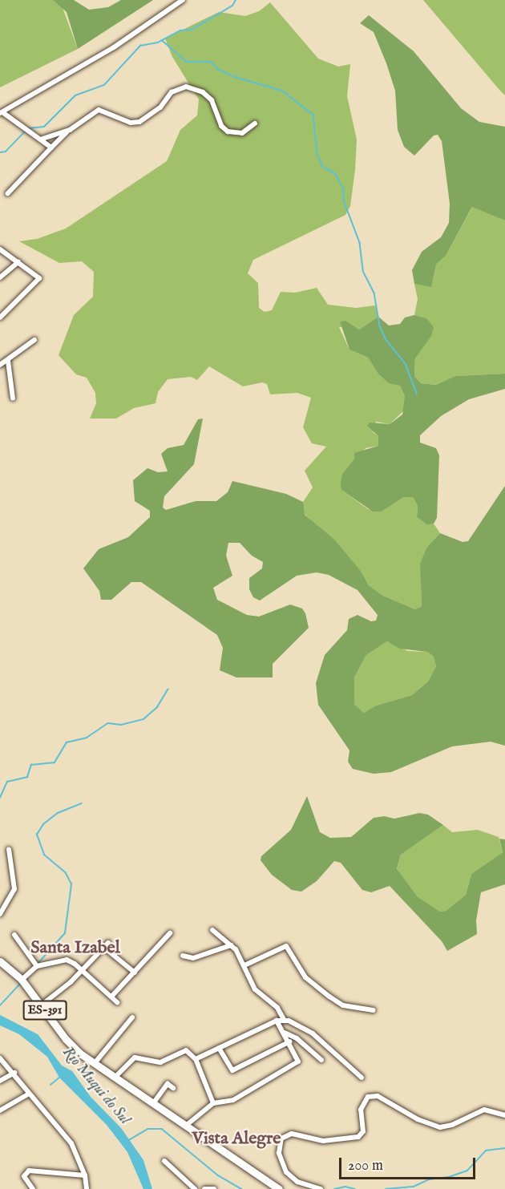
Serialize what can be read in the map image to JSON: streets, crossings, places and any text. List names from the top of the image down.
{
  "streets": {
    "main road": ["ES-391"]
  },
  "districts": ["Santa Izabel", "Vista Alegre"],
  "water": ["Rio Muqui do Sul"],
  "scale_bar": "200 m"
}
